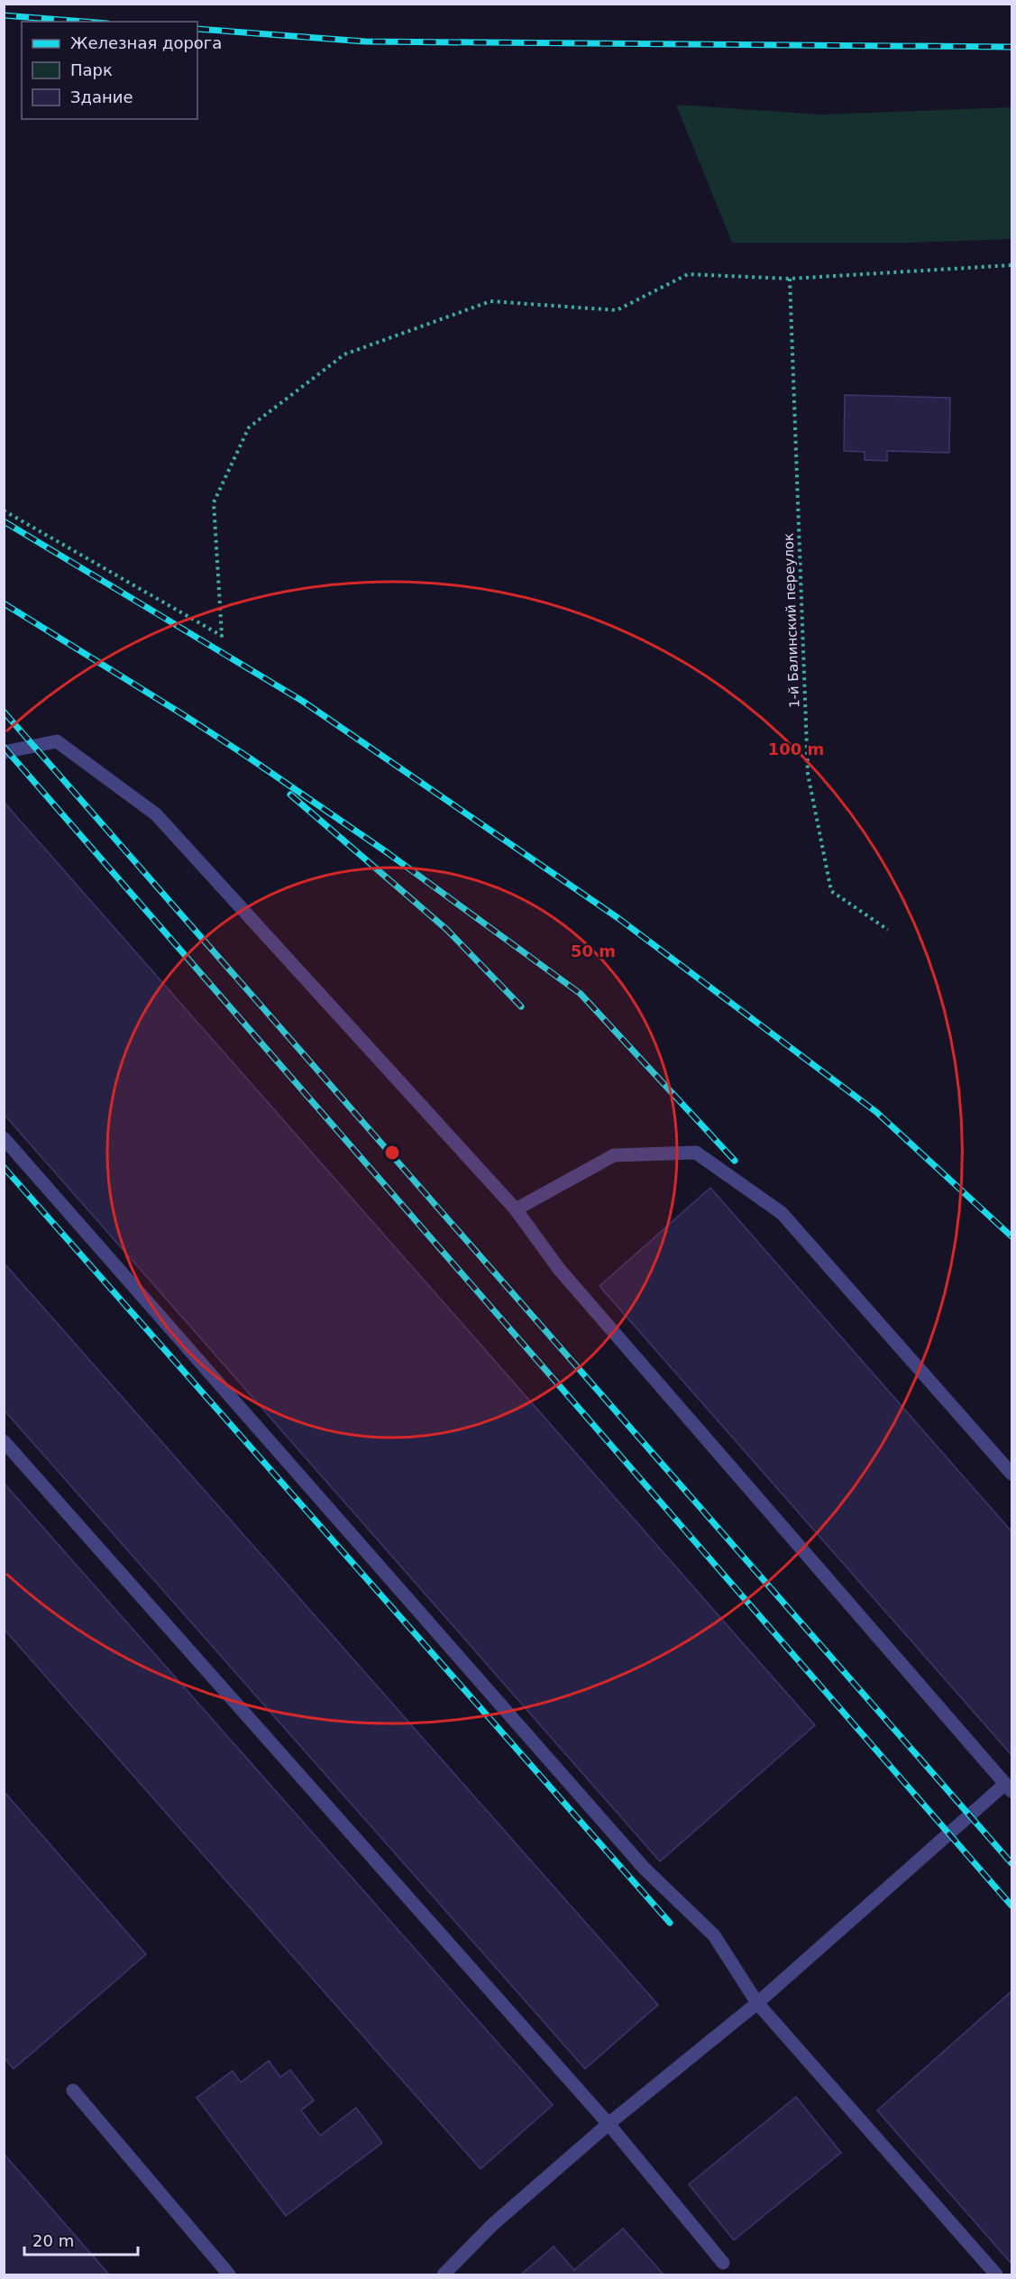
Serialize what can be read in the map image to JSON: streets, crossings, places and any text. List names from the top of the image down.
{
  "streets": {
    "path": ["1-й Балинский переулок"]
  },
  "legend": ["Железная дорога", "Парк", "Здание"],
  "scale_bar": "20 m",
  "rings": ["100 m", "50 m"]
}
